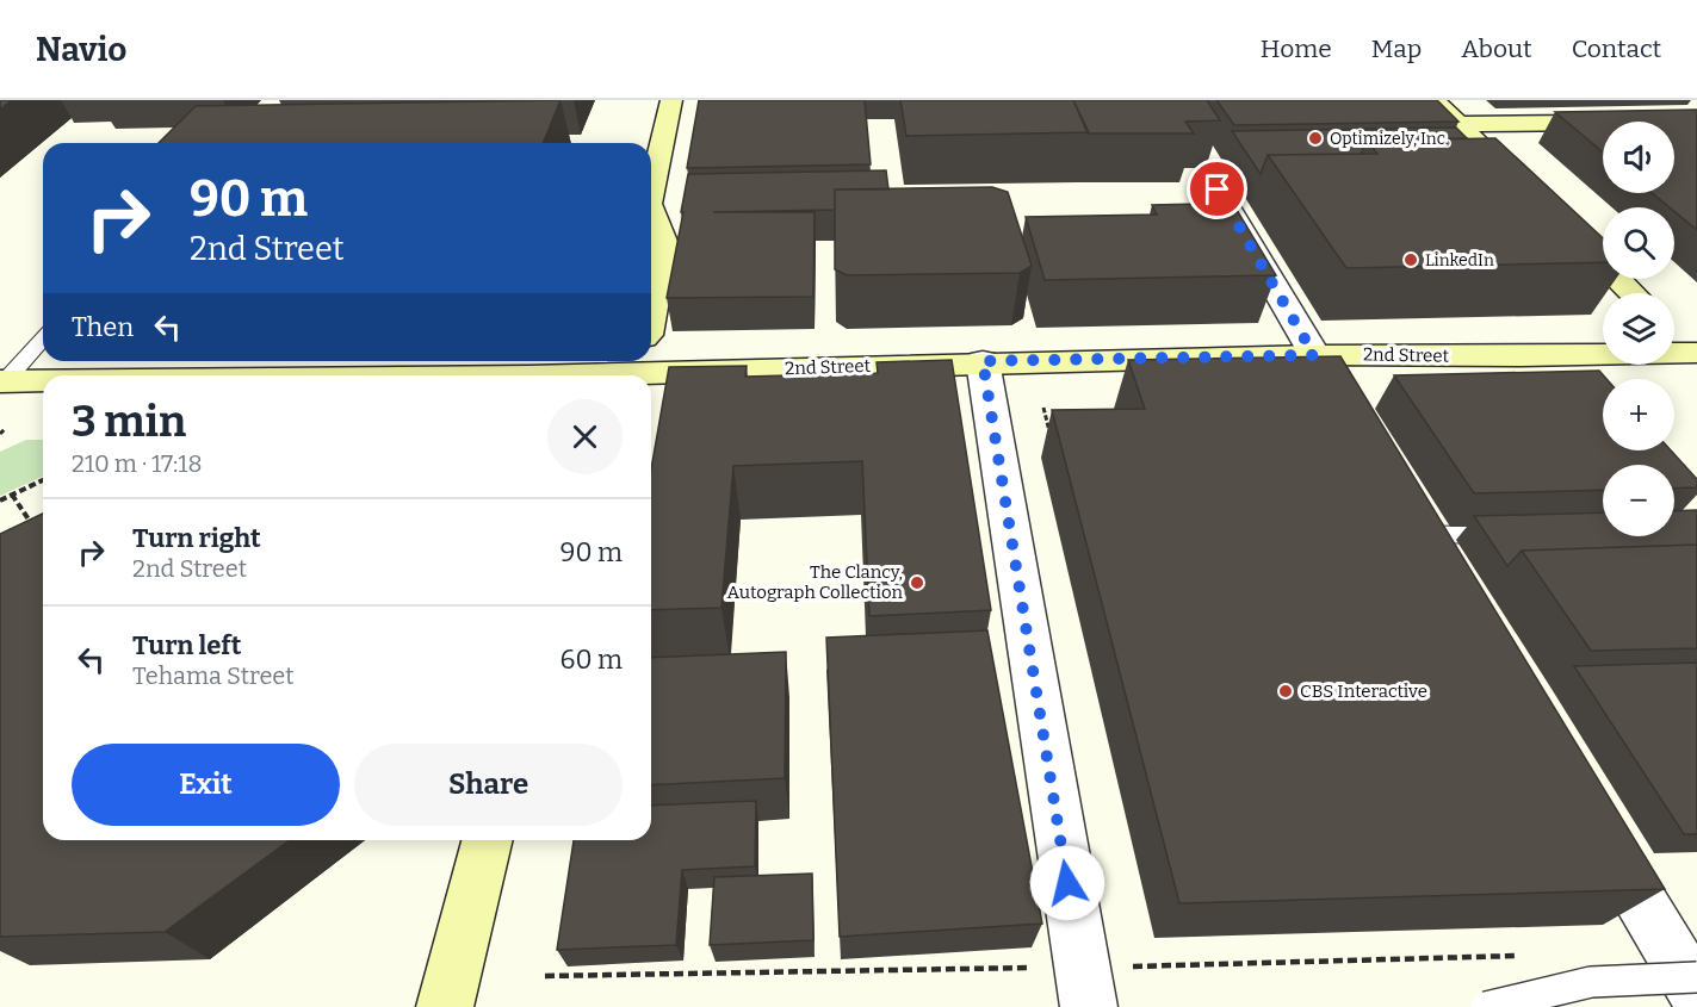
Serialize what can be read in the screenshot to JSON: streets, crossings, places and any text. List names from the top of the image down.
{
  "streets": {
    "street": ["2nd Street"]
  },
  "places": [
    "Optimizely, Inc.",
    "LinkedIn",
    "The Clancy, Autograph Collection",
    "CBS Interactive"
  ],
  "page": {
    "header": "Navio",
    "nav": [
      "Home",
      "Map",
      "About",
      "Contact"
    ],
    "map_buttons": ["+", "−"],
    "turn": ["90 m", "2nd Street"],
    "then": "Then",
    "heading": ["3 min", "210 m · 17:18"],
    "list": [
      {
        "name": "Turn right",
        "note": "2nd Street",
        "value": "90 m"
      },
      {
        "name": "Turn left",
        "note": "Tehama Street",
        "value": "60 m"
      }
    ],
    "buttons": ["Exit", "Share"]
  }
}
